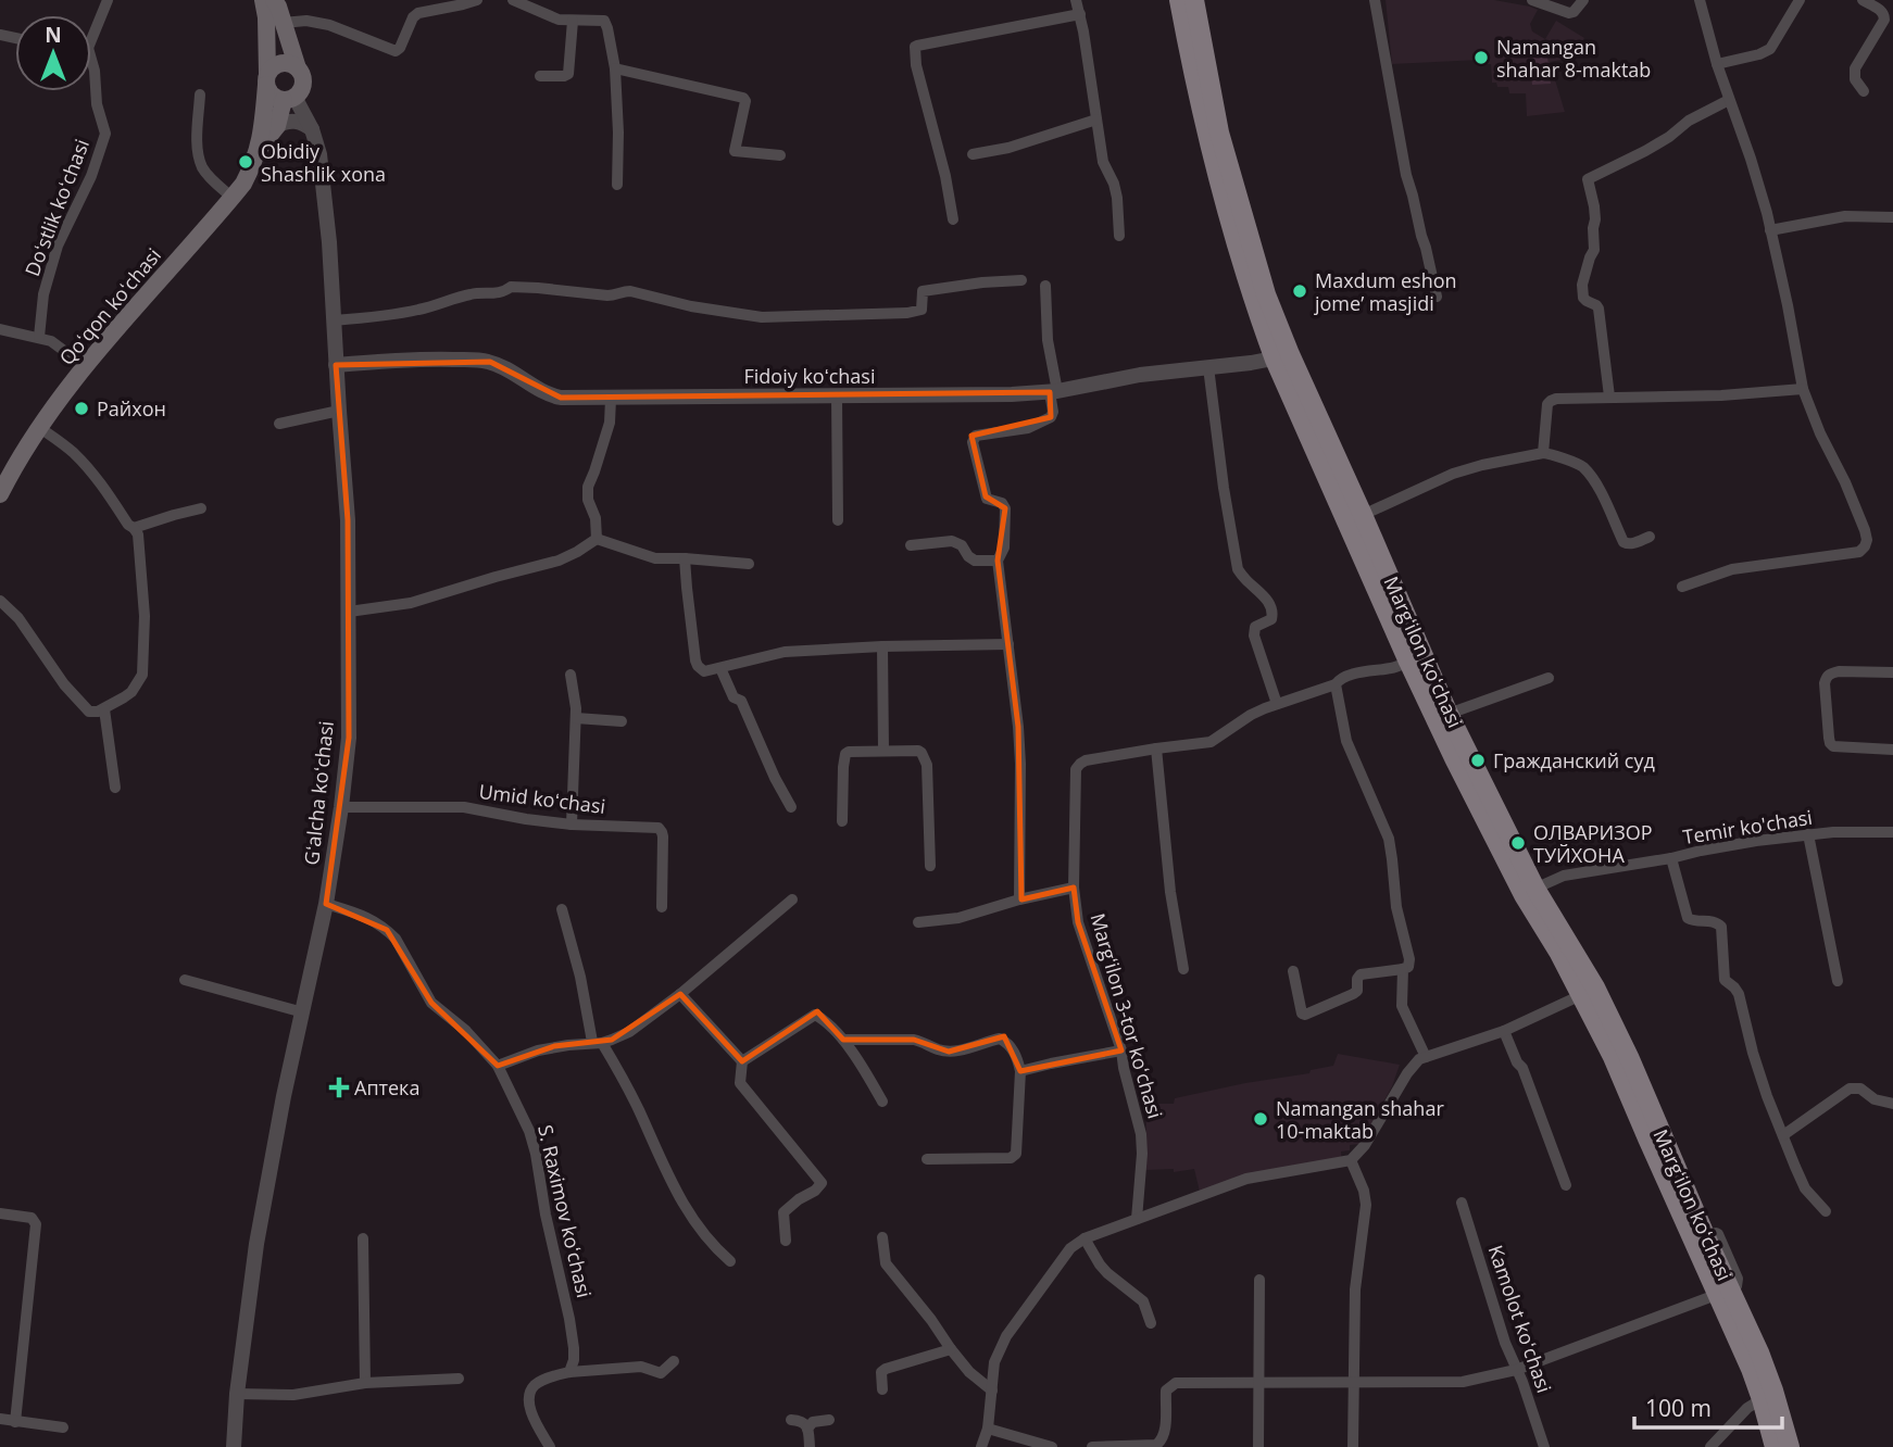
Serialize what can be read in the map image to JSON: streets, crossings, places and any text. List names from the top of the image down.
{
  "streets": {
    "main road": ["Qoʻqon koʻchasi", "Margʻilon koʻchasi"],
    "street": [
      "Doʻstlik koʻchasi",
      "Fidoiy koʻchasi",
      "Gʻalcha koʻchasi",
      "Umid koʻchasi",
      "Temir ko'chasi",
      "Margʻilon 3-tor koʻchasi",
      "S. Raximov koʻchasi",
      "Kamolot koʻchasi"
    ]
  },
  "crossings": [
    ["Qoʻqon koʻchasi", "Gʻalcha koʻchasi"],
    ["Fidoiy koʻchasi", "Margʻilon koʻchasi"],
    ["Fidoiy koʻchasi", "Gʻalcha koʻchasi"],
    ["Margʻilon koʻchasi", "Temir ko'chasi"],
    ["Margʻilon koʻchasi", "Margʻilon 3-tor koʻchasi"],
    ["Gʻalcha koʻchasi", "Umid koʻchasi"],
    ["Gʻalcha koʻchasi", "S. Raximov koʻchasi"]
  ],
  "places": {
    "other": [
      "Namangan shahar 8-maktab",
      "Obidiy Shashlik xona",
      "Maxdum eshon jome’ masjidi",
      "Райхон",
      "Гражданский суд",
      "ОЛВАРИЗОР ТУЙХОНА",
      "Namangan shahar 10-maktab"
    ],
    "health": ["Аптека"]
  },
  "scale_bar": "100 m",
  "north": "top"
}
